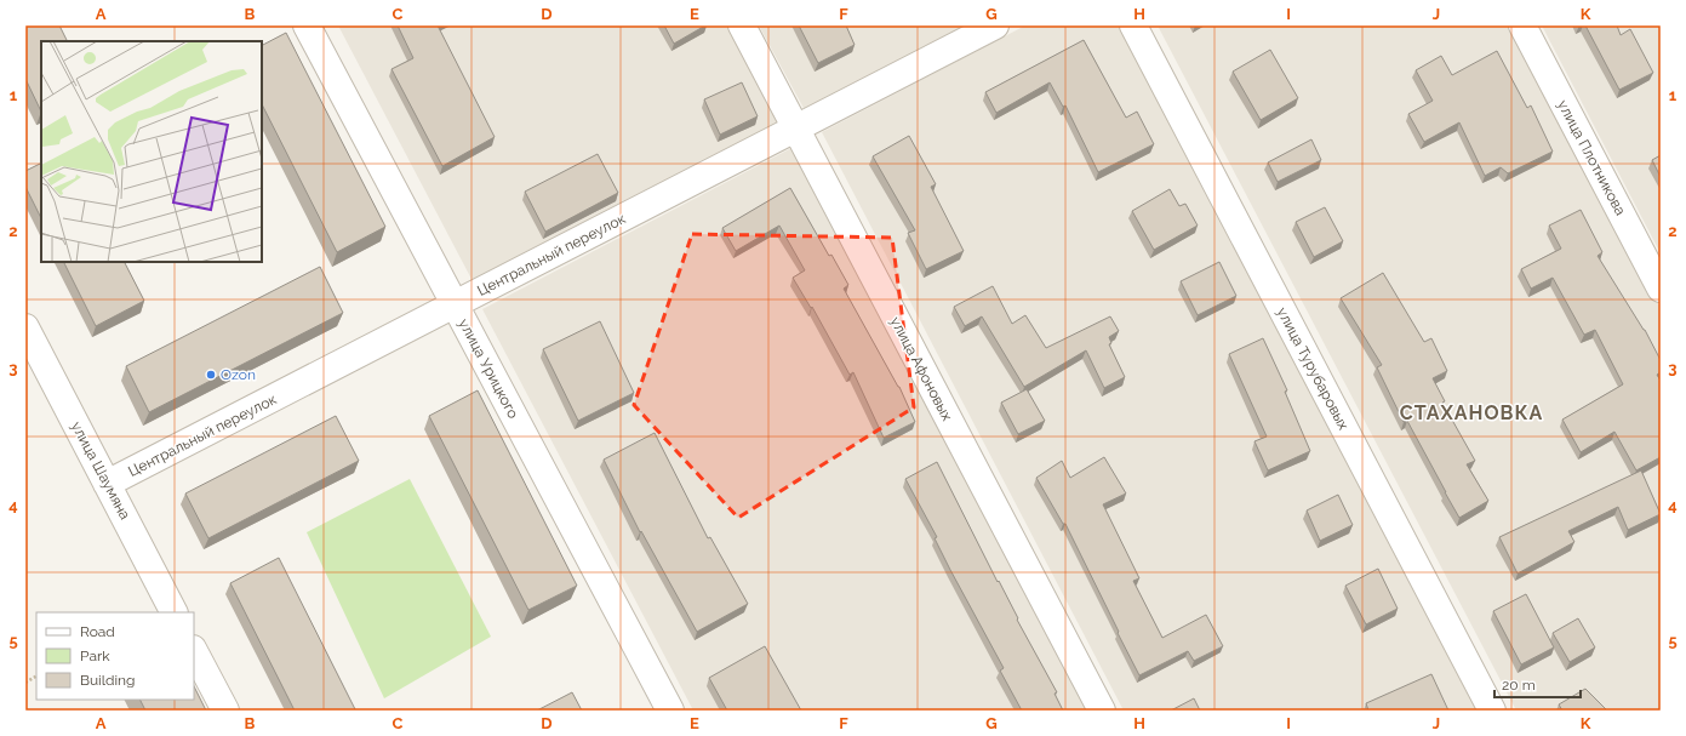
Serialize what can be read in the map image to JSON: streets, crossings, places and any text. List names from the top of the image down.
{
  "streets": {
    "street": [
      "улица Плотникова",
      "Центральный переулок",
      "улица Урицкого",
      "улица Афоновых",
      "улица Турубаровых",
      "улица Шаумяна"
    ]
  },
  "crossings": [
    ["Центральный переулок", "улица Урицкого"],
    ["Центральный переулок", "улица Афоновых"],
    ["Центральный переулок", "улица Шаумяна"]
  ],
  "districts": ["СТАХАНОВКА"],
  "places": ["Ozon"],
  "legend": ["Road", "Park", "Building"],
  "scale_bar": "20 m",
  "grid": {
    "columns": [
      "A",
      "B",
      "C",
      "D",
      "E",
      "F",
      "G",
      "H",
      "I",
      "J",
      "K"
    ],
    "rows": [
      "1",
      "2",
      "3",
      "4",
      "5"
    ]
  }
}
